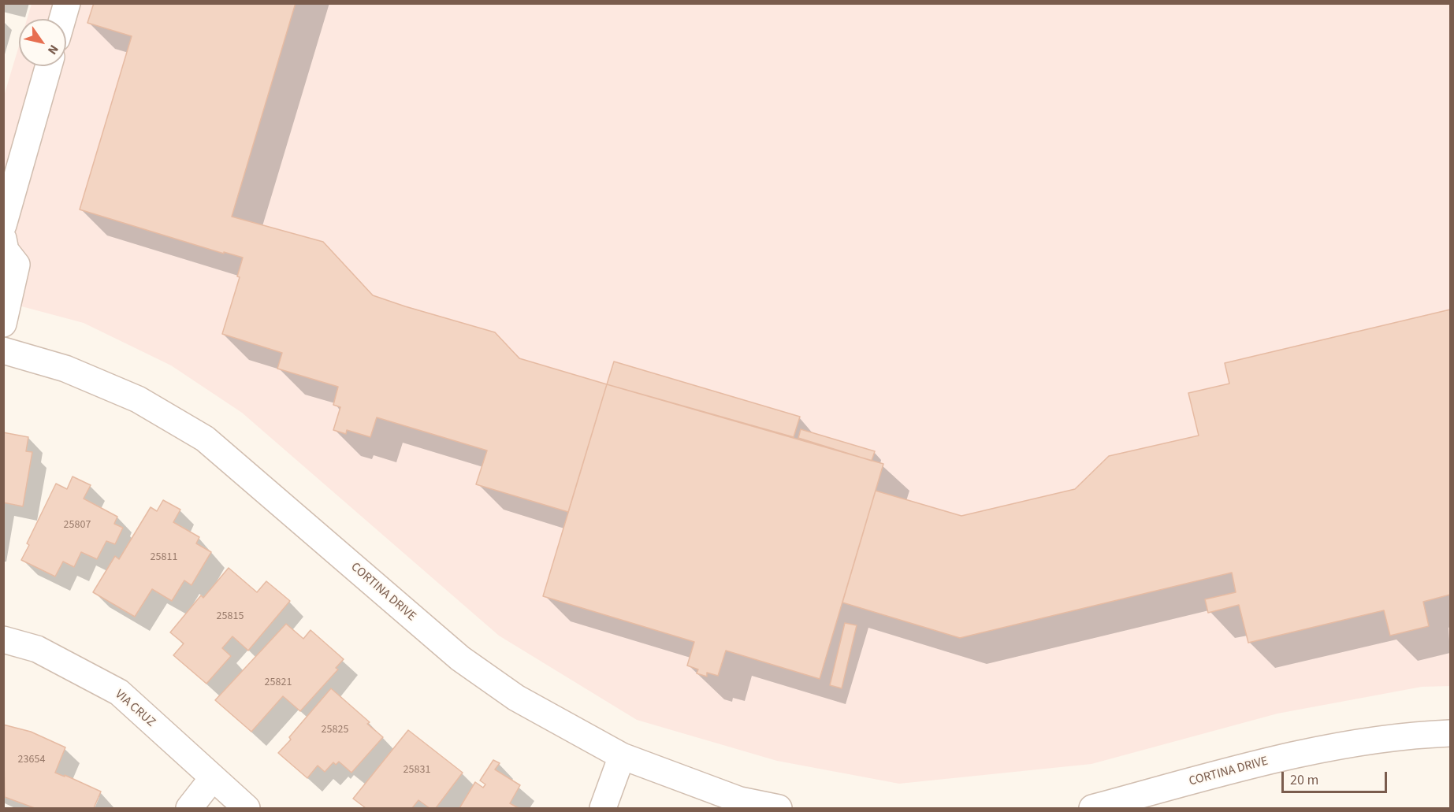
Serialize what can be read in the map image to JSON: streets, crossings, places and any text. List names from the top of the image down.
{
  "streets": {
    "street": ["CORTINA DRIVE", "VIA CRUZ"]
  },
  "house_numbers": [
    "25807",
    "25811",
    "25815",
    "25821",
    "25825",
    "23654",
    "25831"
  ],
  "scale_bar": "20 m",
  "north": "bottom right"
}
